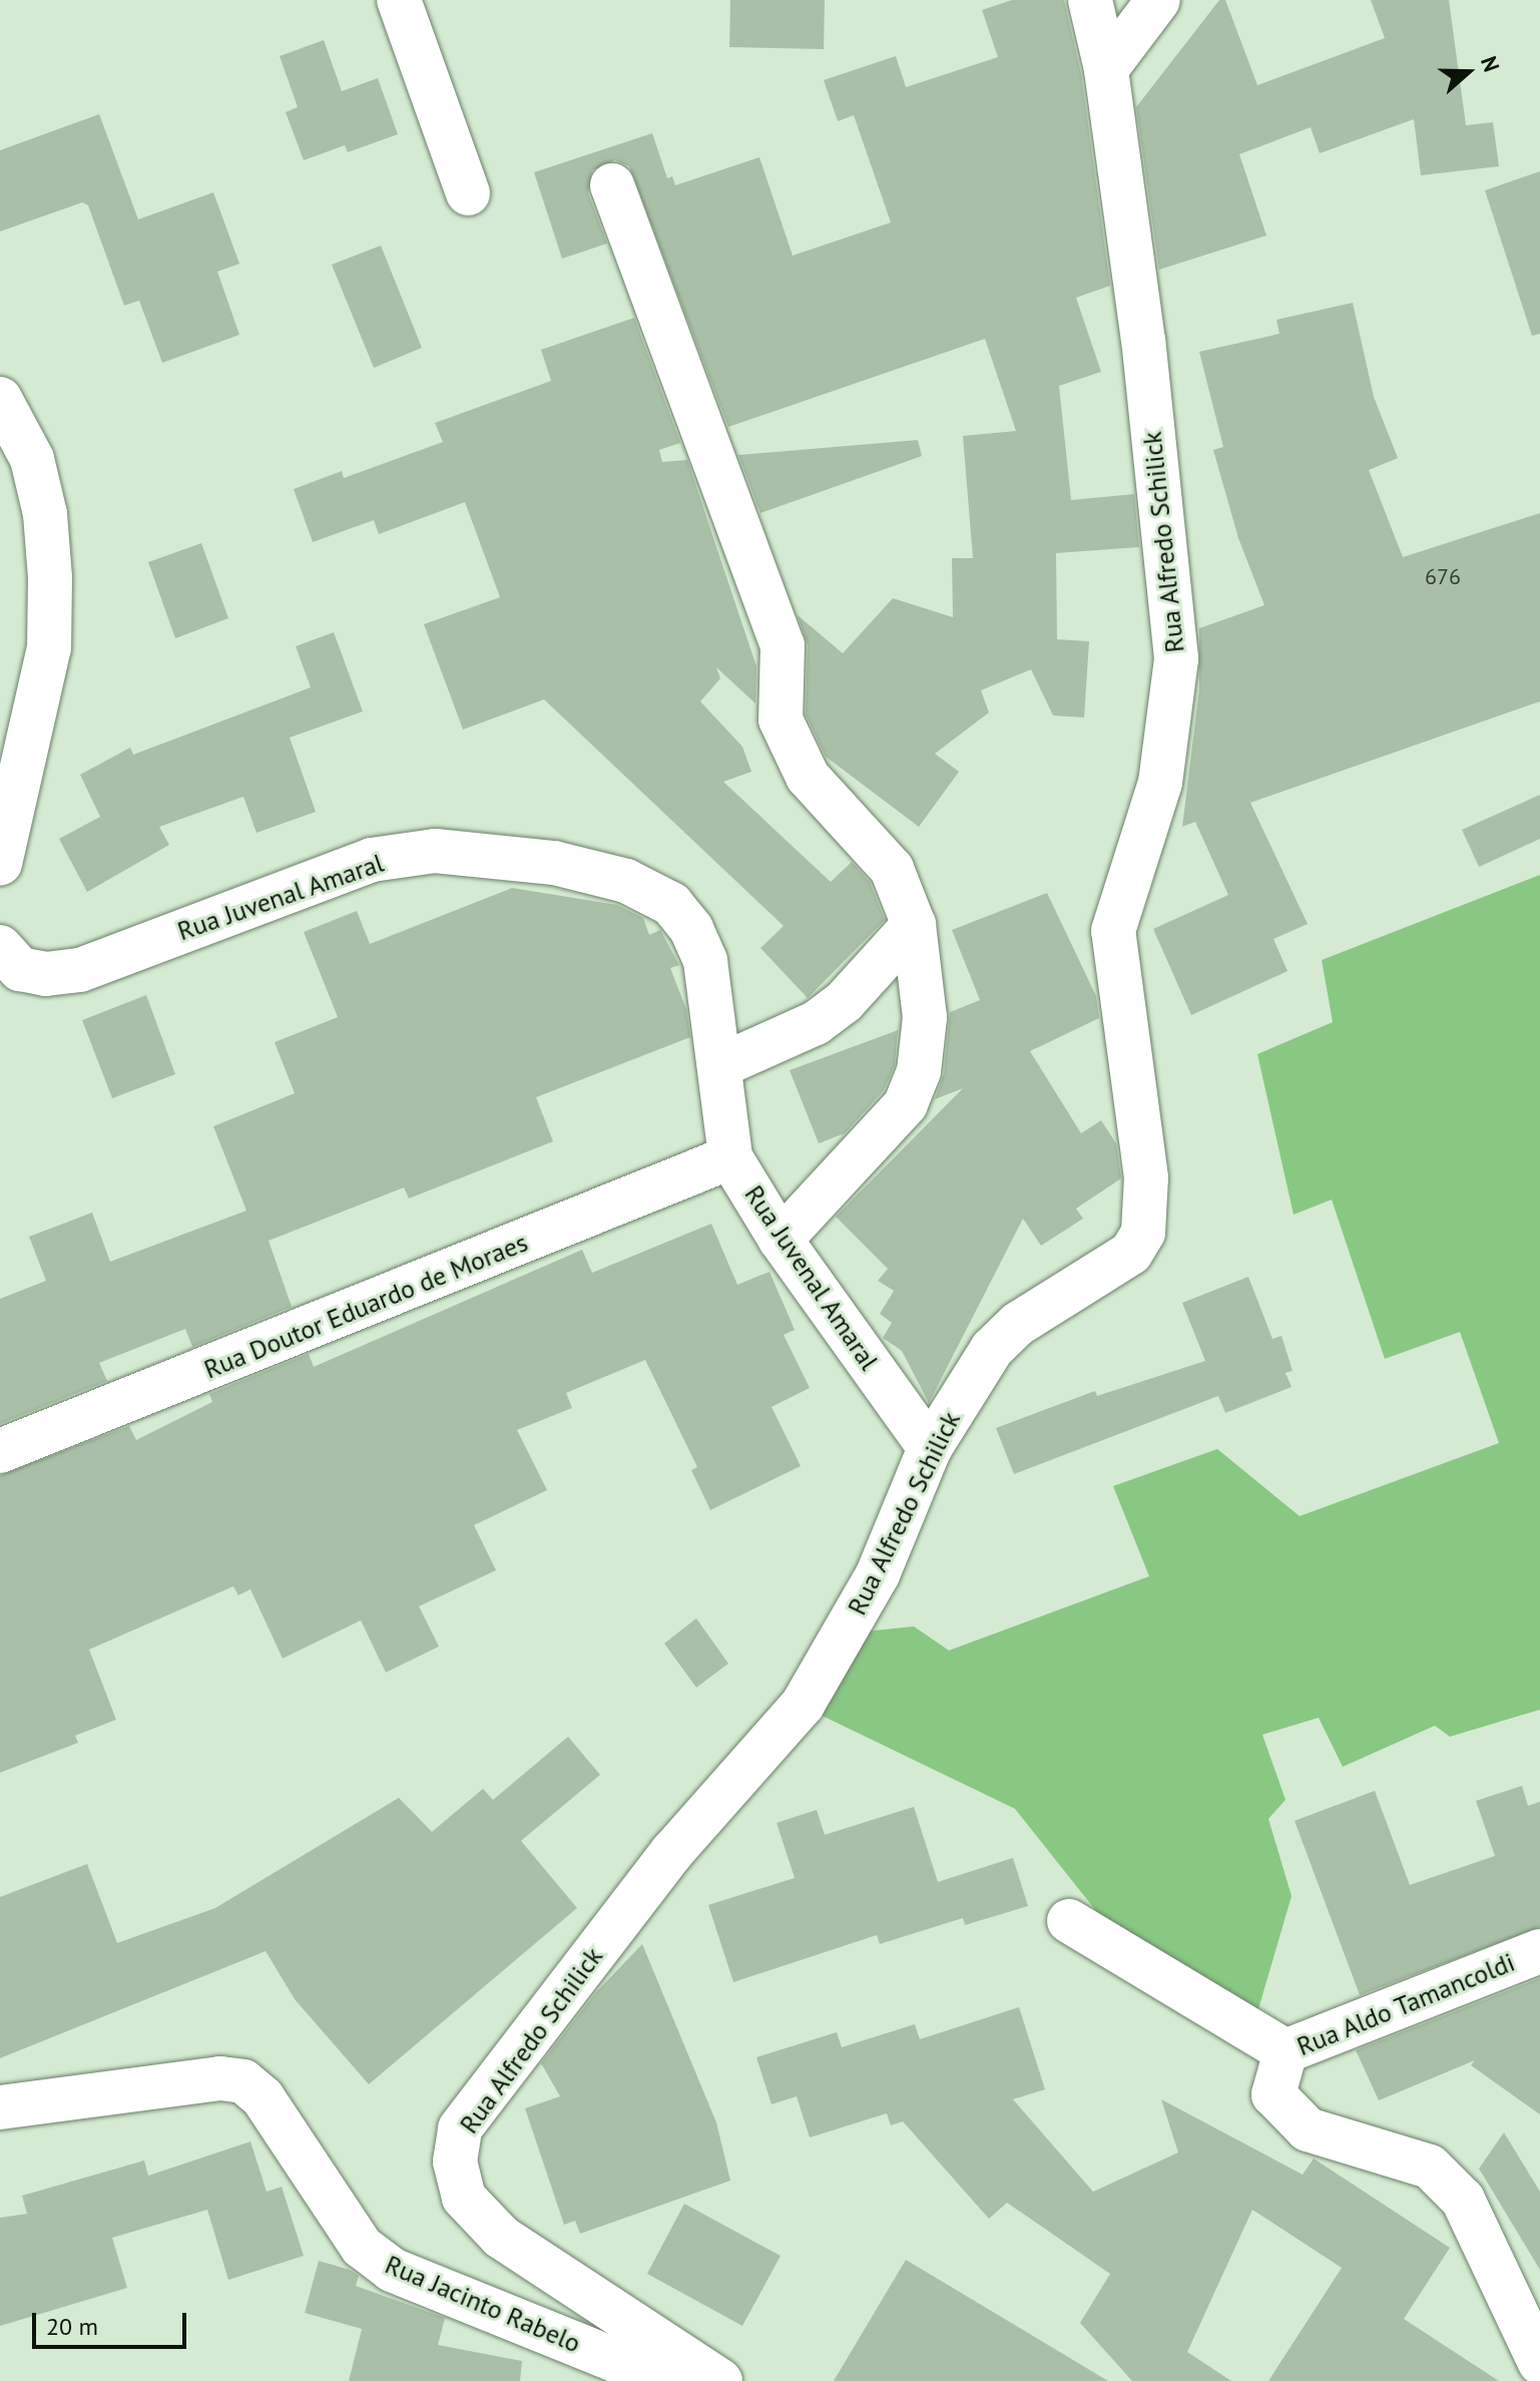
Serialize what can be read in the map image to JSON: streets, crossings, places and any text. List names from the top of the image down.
{
  "streets": {
    "street": [
      "Rua Alfredo Schilick",
      "Rua Juvenal Amaral",
      "Rua Doutor Eduardo de Moraes",
      "Rua Aldo Tamancoldi",
      "Rua Jacinto Rabelo"
    ]
  },
  "crossings": [
    ["Rua Alfredo Schilick", "Rua Juvenal Amaral"],
    ["Rua Juvenal Amaral", "Rua Doutor Eduardo de Moraes"]
  ],
  "house_numbers": ["676"],
  "scale_bar": "20 m",
  "north": "right"
}
